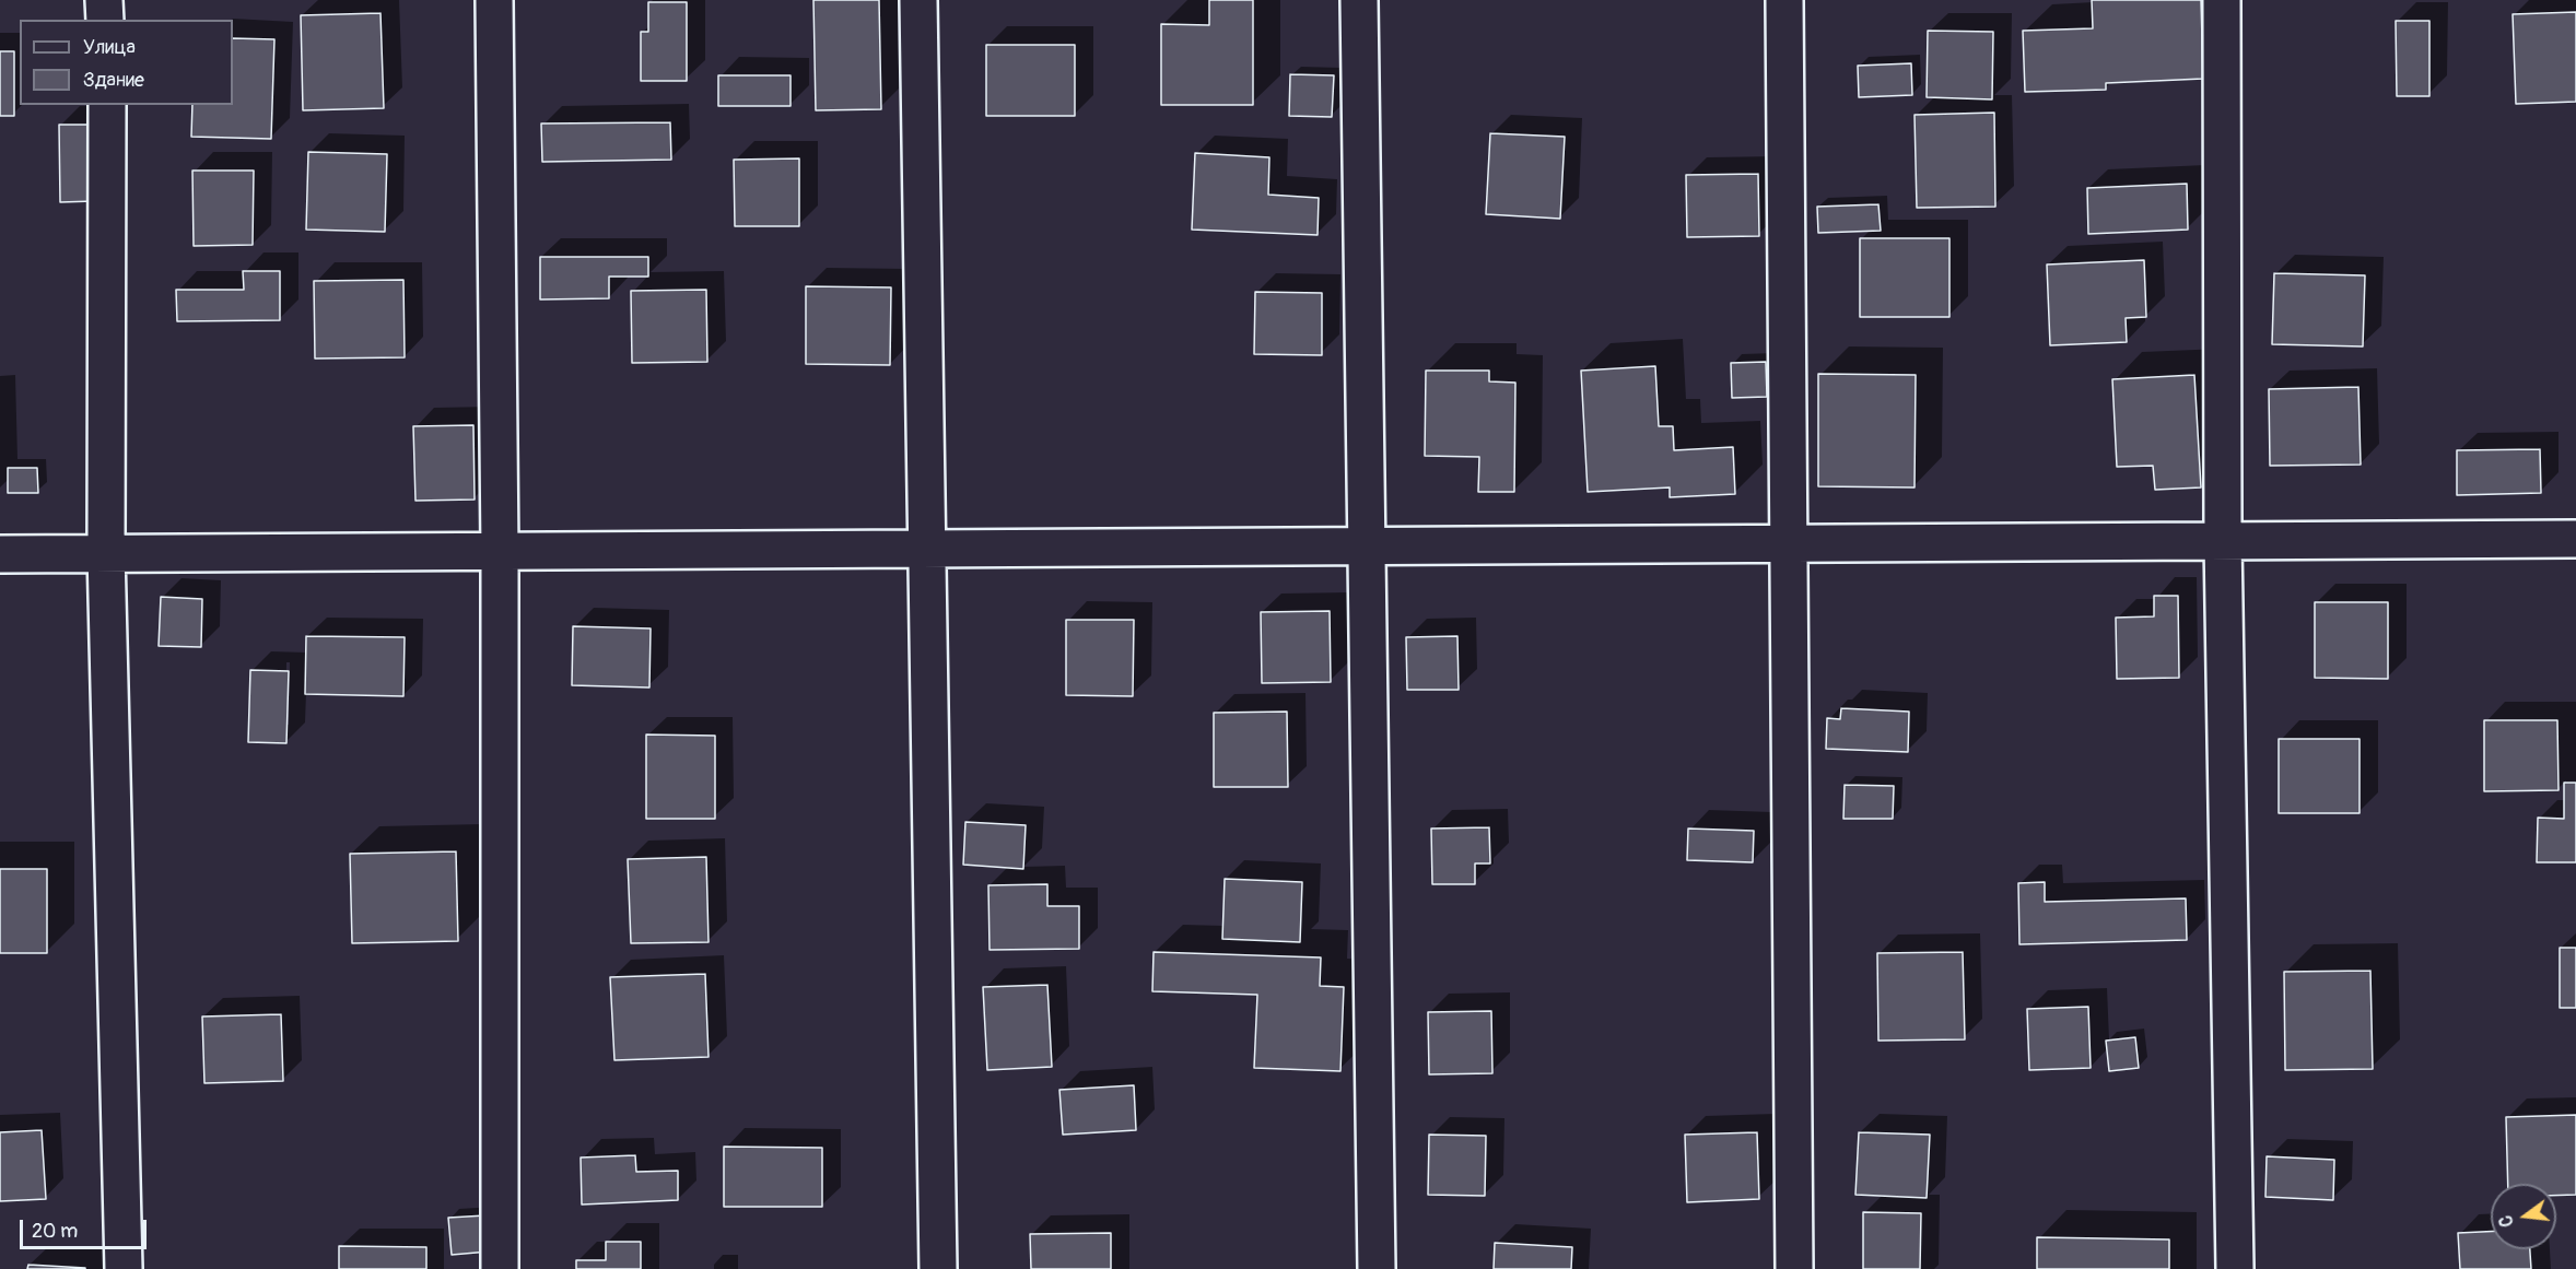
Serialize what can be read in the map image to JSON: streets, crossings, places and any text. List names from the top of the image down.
{
  "legend": ["Улица", "Здание"],
  "scale_bar": "20 m",
  "north": "left"
}
